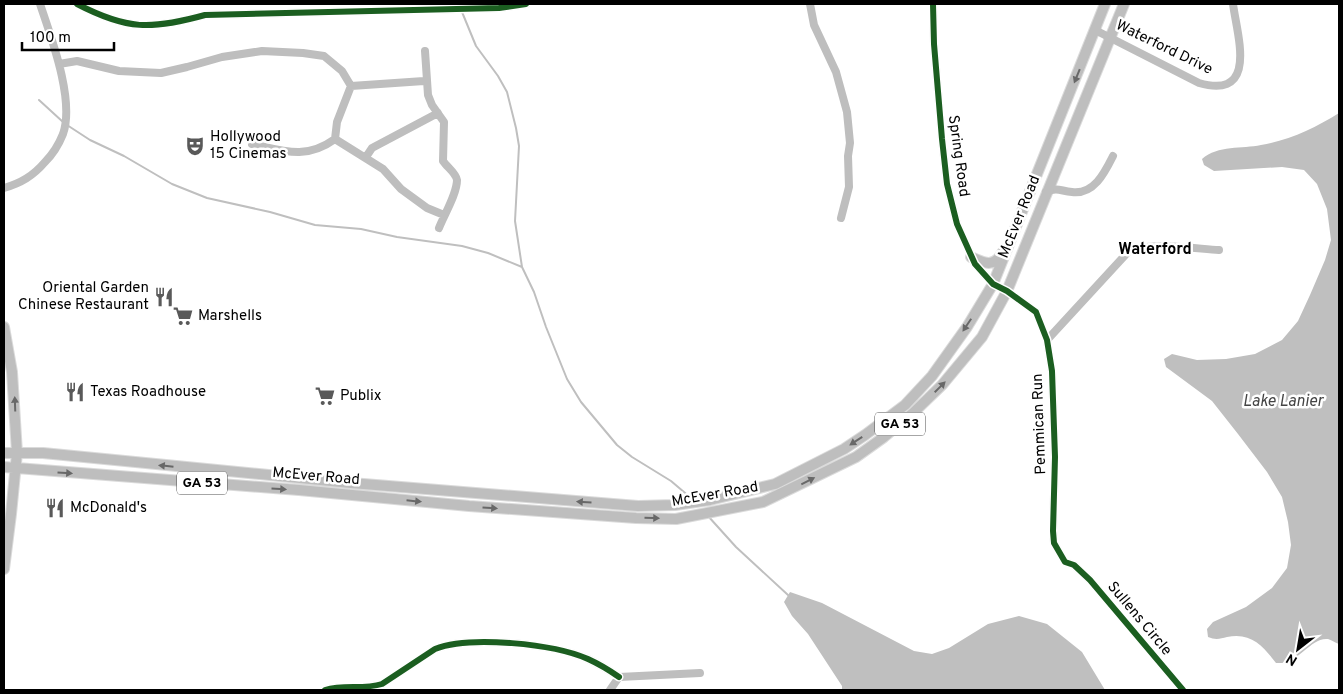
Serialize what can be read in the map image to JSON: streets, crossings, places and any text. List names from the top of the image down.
{
  "streets": {
    "main road": ["McEver Road", "GA 53"],
    "street": [
      "Waterford Drive",
      "Spring Road",
      "Pemmican Run",
      "Sullens Circle"
    ]
  },
  "crossings": [
    ["Waterford Drive", "McEver Road"],
    ["Spring Road", "McEver Road"],
    ["Spring Road", "Pemmican Run"],
    ["McEver Road", "Pemmican Run"],
    ["Pemmican Run", "Sullens Circle"]
  ],
  "districts": ["Waterford"],
  "water": ["Lake Lanier"],
  "places": {
    "theatre": ["Hollywood 15 Cinemas"],
    "restaurant": ["Oriental Garden Chinese Restaurant", "Texas Roadhouse", "McDonald's"],
    "supermarket": ["Marshells", "Publix"]
  },
  "scale_bar": "100 m",
  "north": "bottom left"
}
